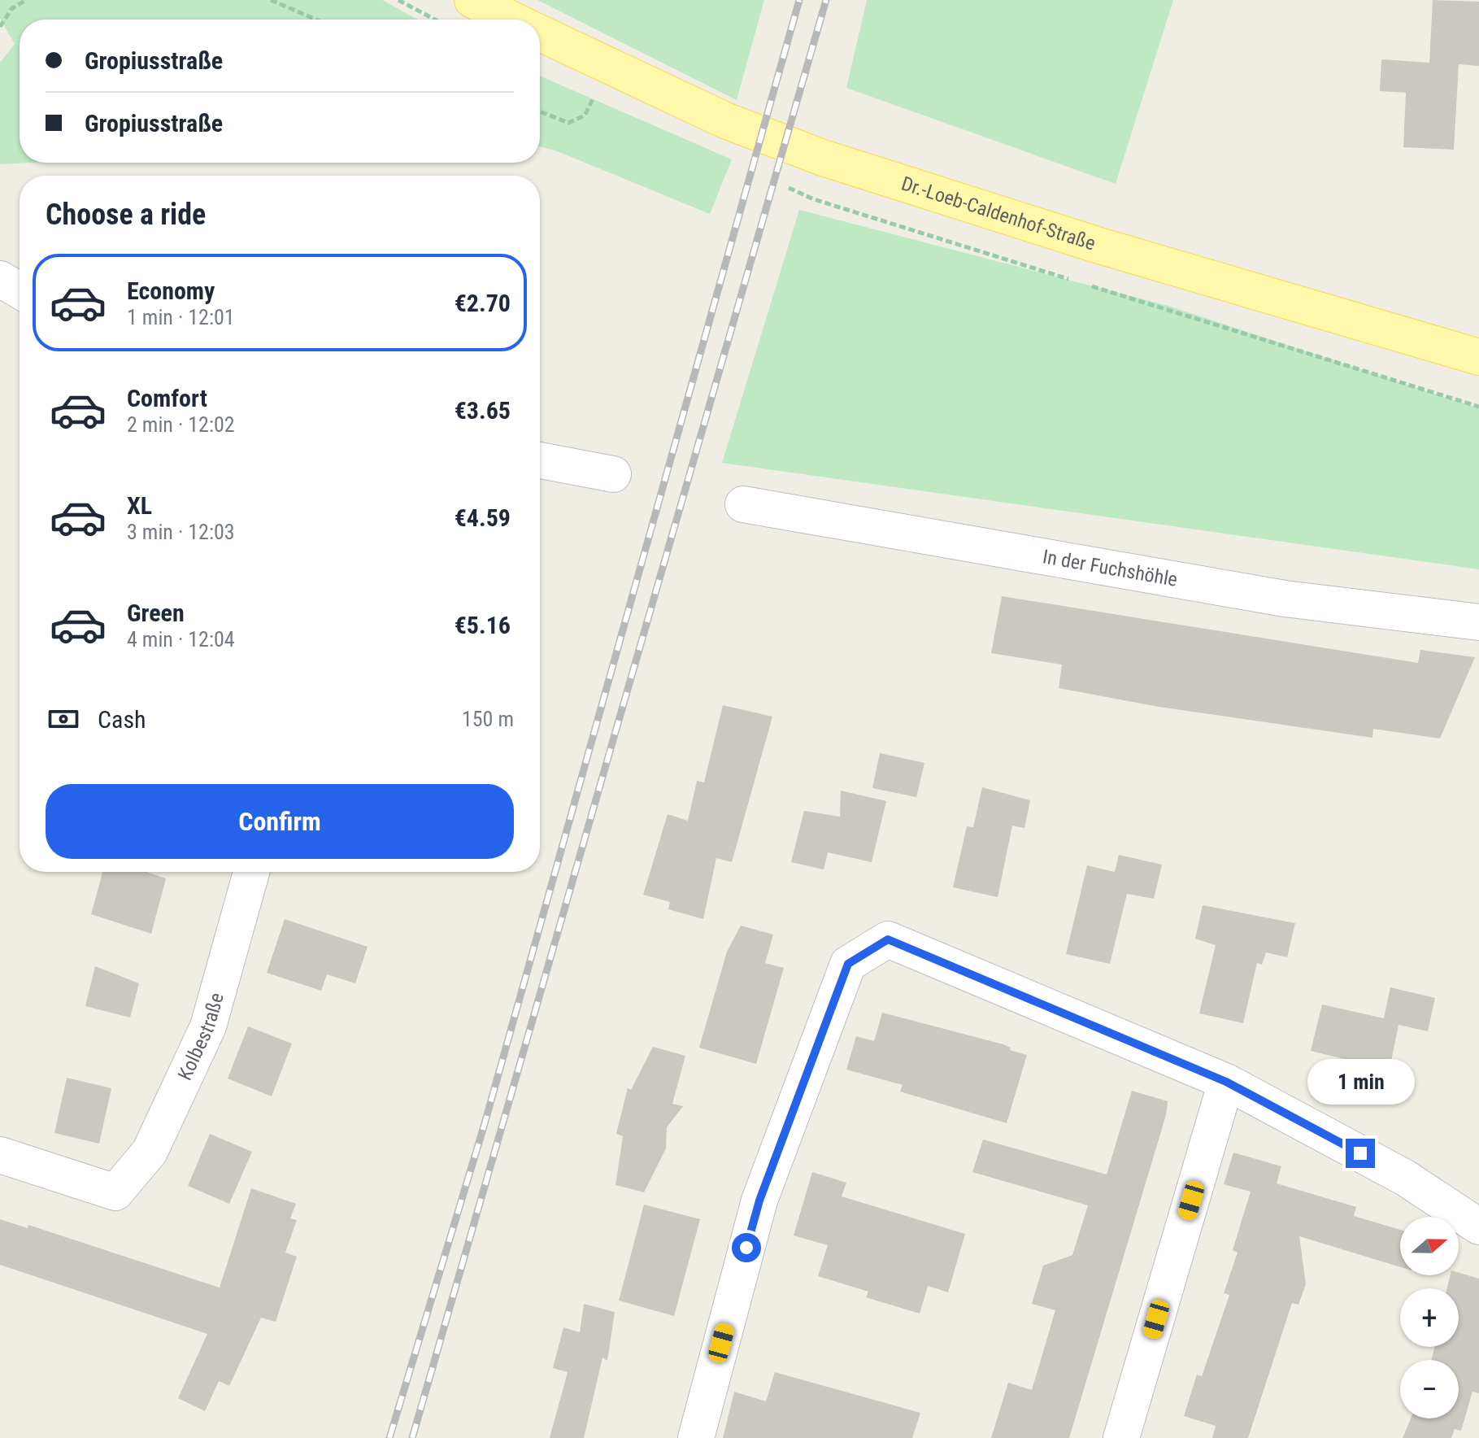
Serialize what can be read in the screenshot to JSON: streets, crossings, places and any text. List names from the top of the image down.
{
  "streets": {
    "main road": ["Dr.-Loeb-Caldenhof-Straße"],
    "street": ["In der Fuchshöhle", "Kolbestraße"]
  },
  "north": "right",
  "page": {
    "banner": ["Gropiusstraße", "Gropiusstraße"],
    "heading": "Choose a ride",
    "list": [
      {
        "name": "Economy",
        "note": "1 min · 12:01",
        "value": "€2.70"
      },
      {
        "name": "Comfort",
        "note": "2 min · 12:02",
        "value": "€3.65"
      },
      {
        "name": "XL",
        "note": "3 min · 12:03",
        "value": "€4.59"
      },
      {
        "name": "Green",
        "note": "4 min · 12:04",
        "value": "€5.16"
      }
    ],
    "pay": ["Cash", "150 m"],
    "buttons": "Confirm",
    "bubble": "1 min",
    "map_buttons": ["+", "−"]
  }
}
